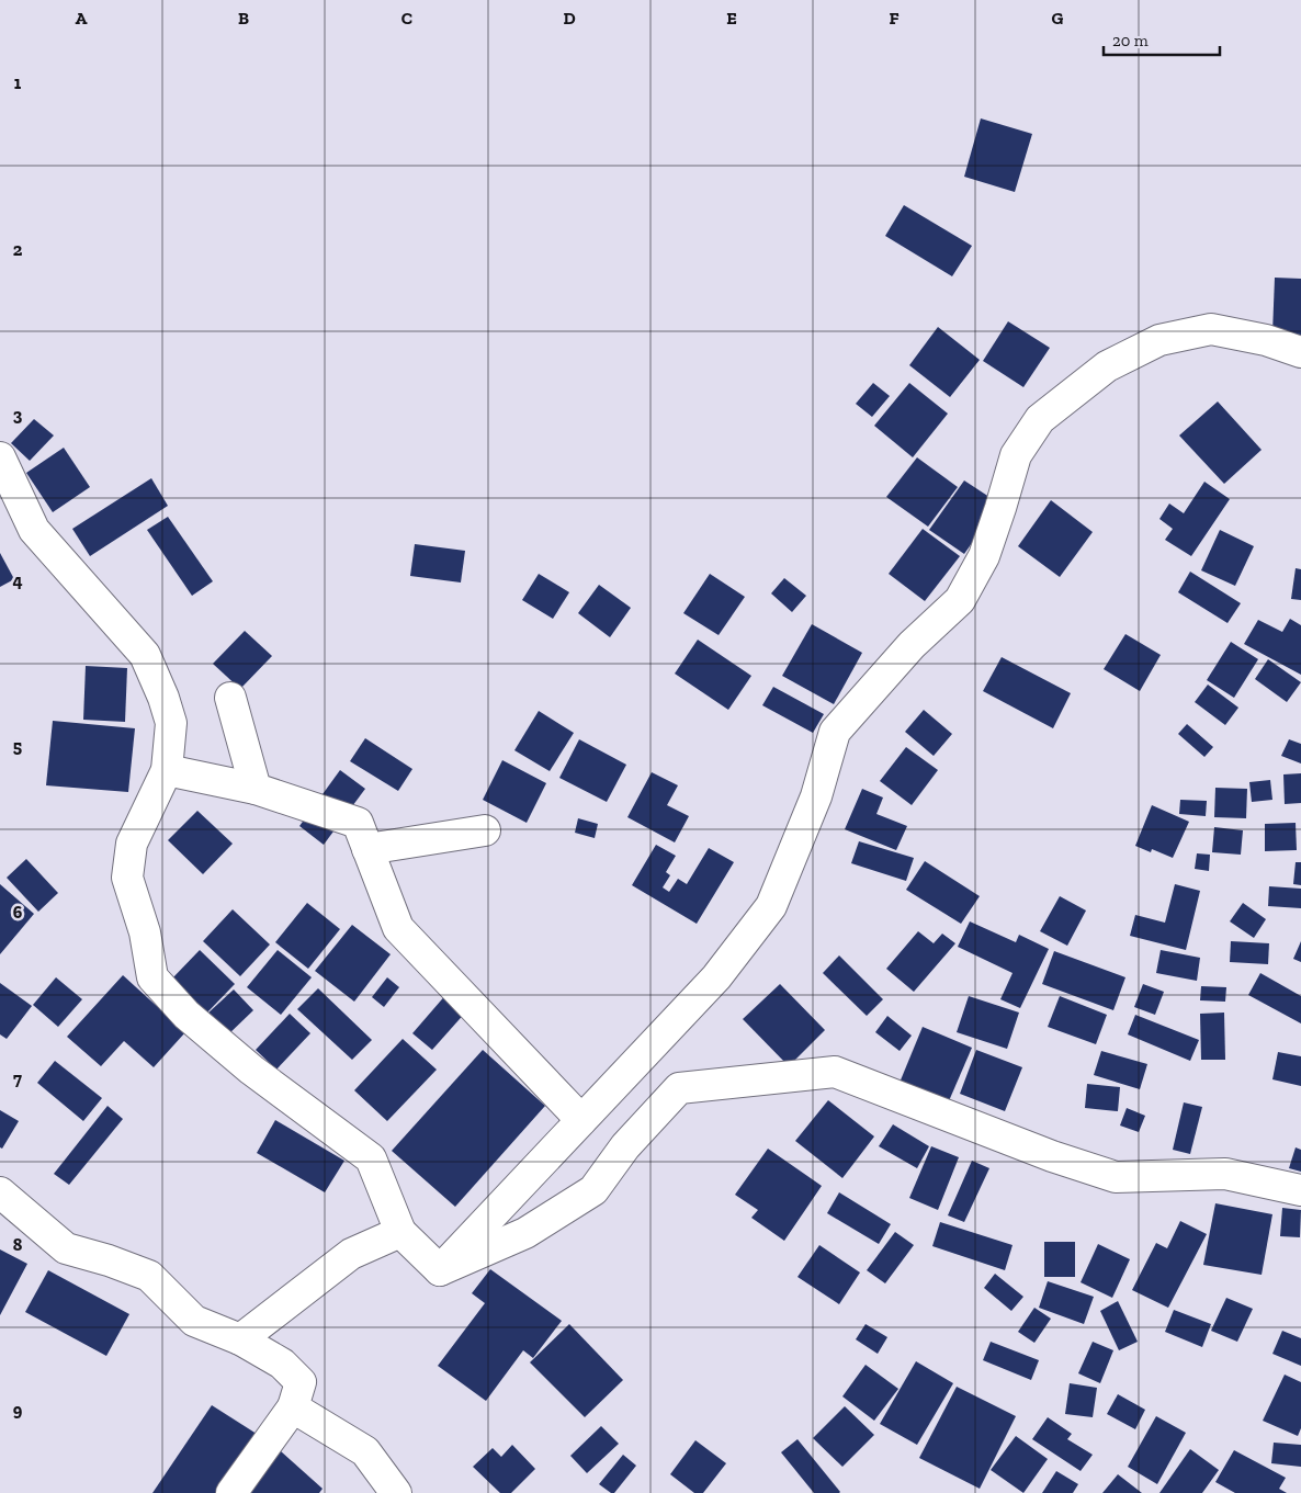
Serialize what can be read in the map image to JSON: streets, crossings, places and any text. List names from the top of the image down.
{
  "scale_bar": "20 m",
  "grid": {
    "columns": [
      "A",
      "B",
      "C",
      "D",
      "E",
      "F",
      "G"
    ],
    "rows": [
      "1",
      "2",
      "3",
      "4",
      "5",
      "6",
      "7",
      "8",
      "9"
    ]
  }
}
